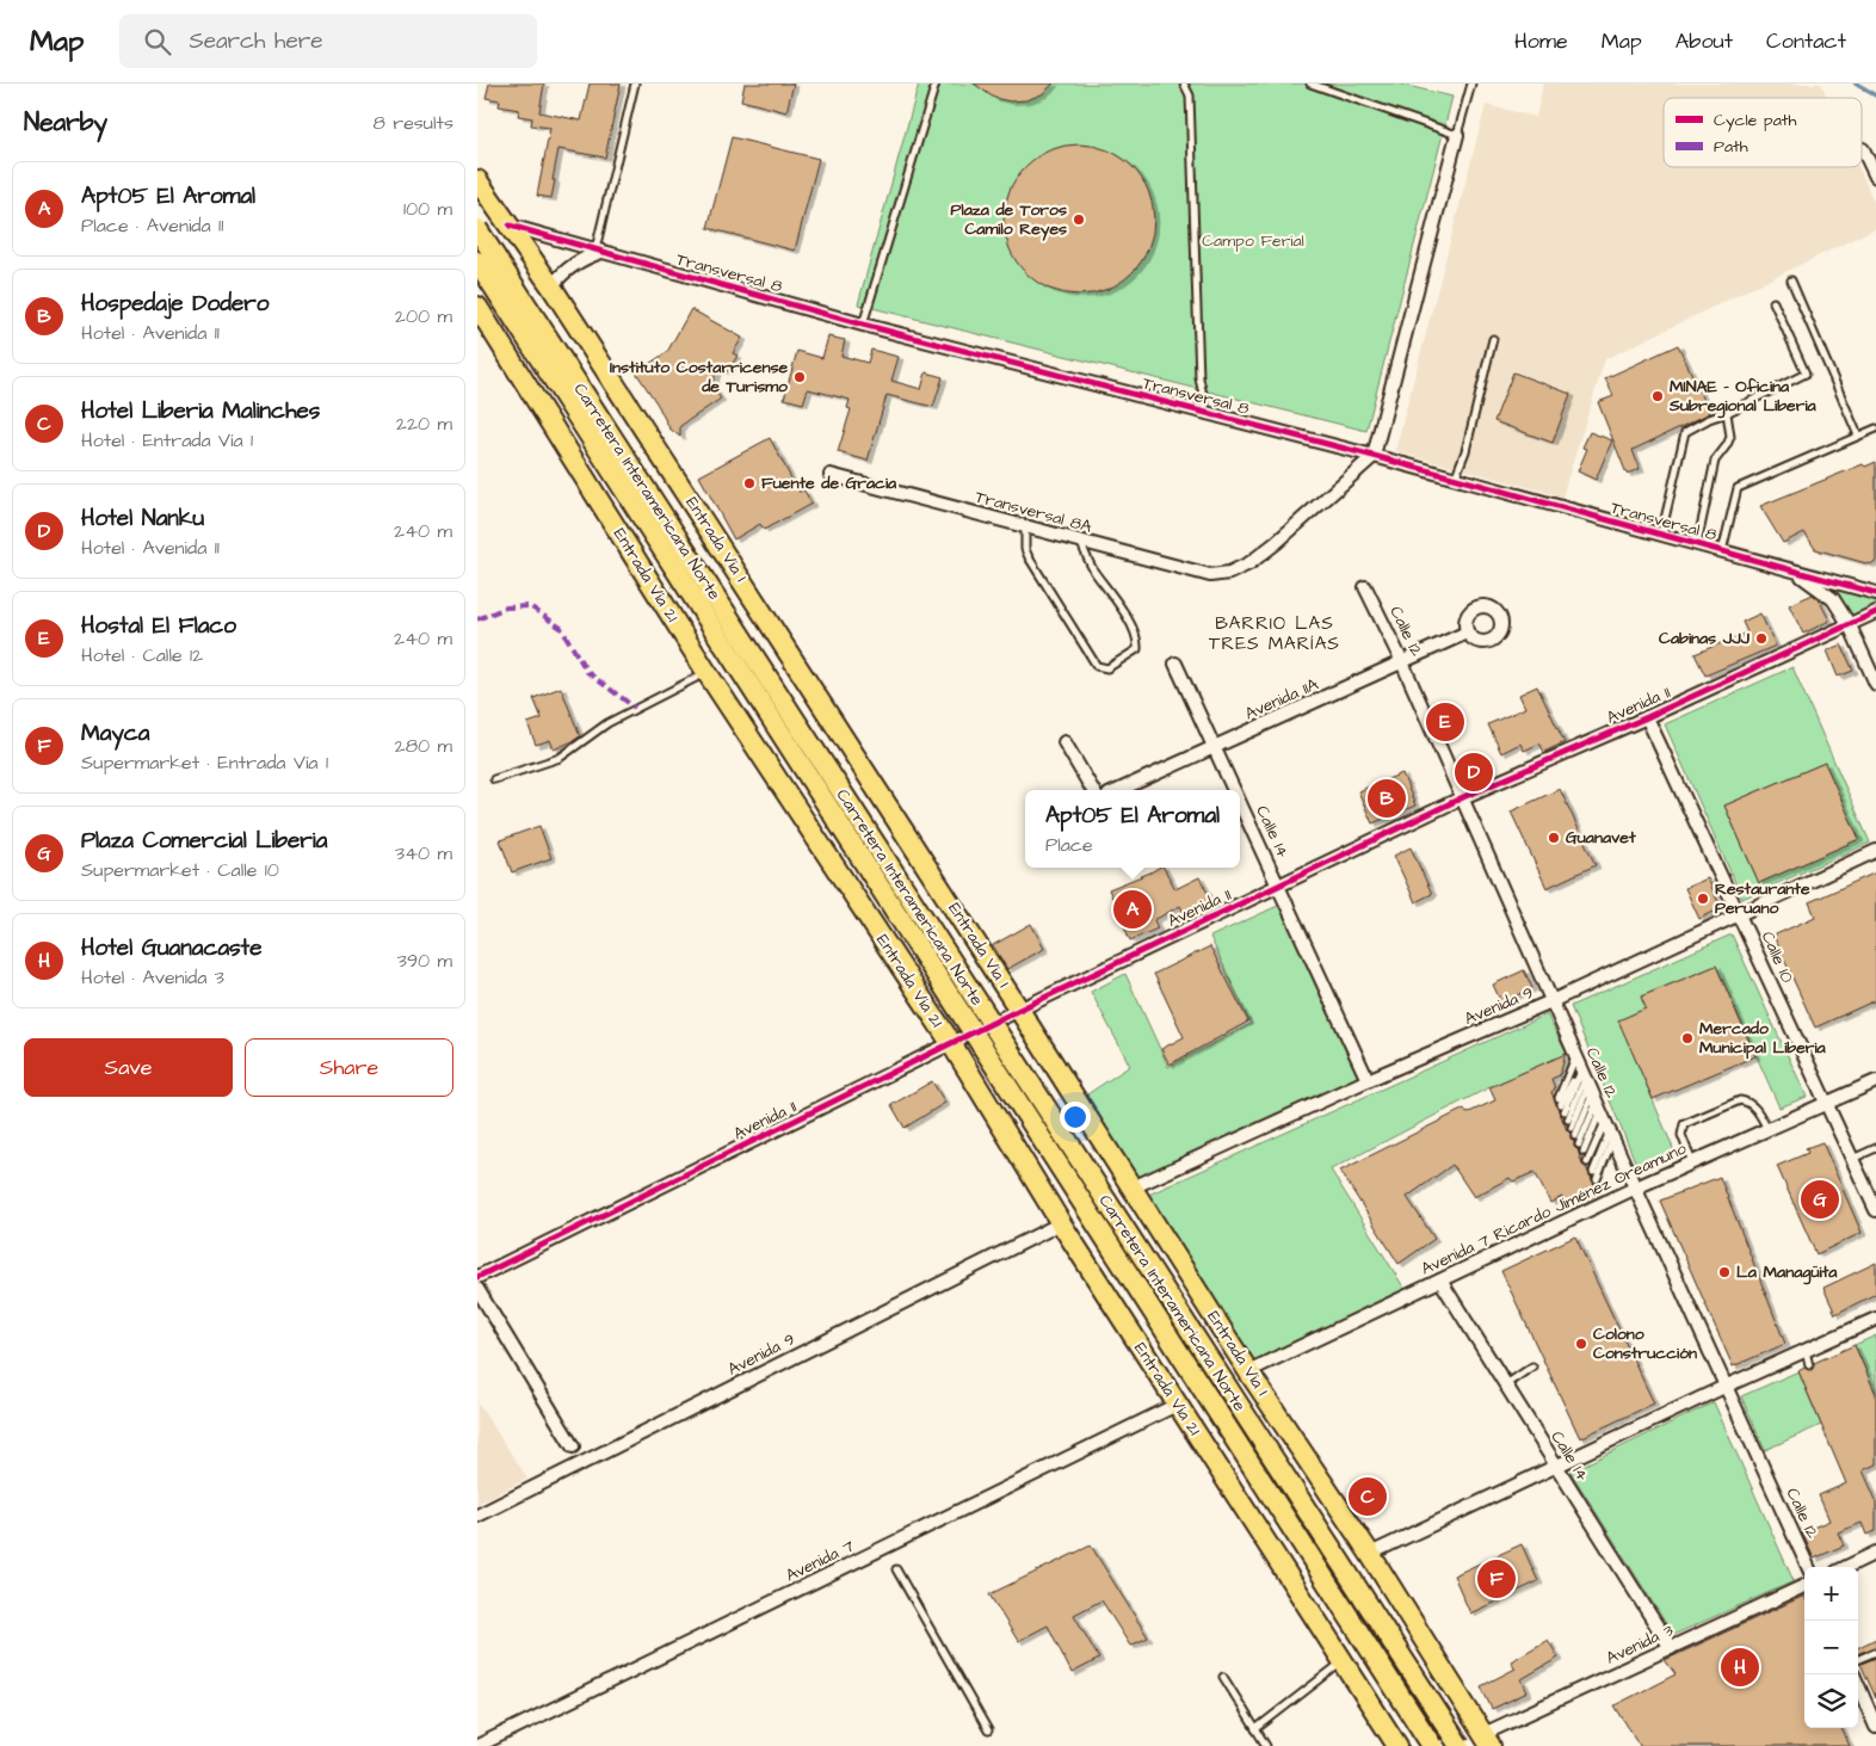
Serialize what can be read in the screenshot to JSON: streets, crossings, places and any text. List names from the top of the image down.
{
  "streets": {
    "main road": ["Carretera Interamericana Norte", "Entrada Vía 1", "Entrada Vía 21"],
    "street": [
      "Transversal 8",
      "Transversal 8A",
      "Calle 12",
      "Avenida 11A",
      "Avenida 11",
      "Calle 14",
      "Calle 10",
      "Avenida 9",
      "Avenida 7 Ricardo Jiménez Oreamuno",
      "Avenida 7",
      "Avenida 3"
    ]
  },
  "crossings": [
    ["Transversal 8", "Transversal 8A"],
    ["Transversal 8", "Entrada Vía 1"],
    ["Entrada Vía 1", "Avenida 11"],
    ["Entrada Vía 1", "Avenida 9"],
    ["Entrada Vía 1", "Avenida 7 Ricardo Jiménez Oreamuno"],
    ["Entrada Vía 1", "Avenida 3"],
    ["Entrada Vía 21", "Avenida 11"],
    ["Entrada Vía 21", "Avenida 9"],
    ["Entrada Vía 21", "Avenida 7"],
    ["Calle 12", "Avenida 11A"],
    ["Calle 12", "Avenida 11"],
    ["Calle 12", "Avenida 9"],
    ["Calle 12", "Avenida 7 Ricardo Jiménez Oreamuno"],
    ["Avenida 11A", "Calle 14"],
    ["Avenida 11", "Calle 14"],
    ["Avenida 11", "Calle 10"],
    ["Calle 14", "Avenida 9"],
    ["Calle 14", "Avenida 7 Ricardo Jiménez Oreamuno"],
    ["Calle 14", "Avenida 3"],
    ["Calle 10", "Avenida 9"],
    ["Calle 10", "Avenida 7 Ricardo Jiménez Oreamuno"]
  ],
  "districts": ["BARRIO LAS TRES MARÍAS"],
  "parks": ["Campo Ferial"],
  "places": [
    "Plaza de Toros Camilo Reyes",
    "Instituto Costarricense de Turismo",
    "MINAE - Oficina Subregional Liberia",
    "Fuente de Gracia",
    "Cabinas JJJ",
    "Guanavet",
    "Restaurante Peruano",
    "Mercado Municipal Liberia",
    "La Managüita",
    "Colono Construcción"
  ],
  "legend": ["Cycle path", "Path"],
  "page": {
    "header": "Map",
    "search": "Search here",
    "nav": [
      "Home",
      "Map",
      "About",
      "Contact"
    ],
    "heading": ["Nearby", "8 results"],
    "list": [
      {
        "mark": "A",
        "name": "Apt05 El Aromal",
        "note": "Place · Avenida 11",
        "value": "100 m"
      },
      {
        "mark": "B",
        "name": "Hospedaje Dodero",
        "note": "Hotel · Avenida 11",
        "value": "200 m"
      },
      {
        "mark": "C",
        "name": "Hotel Liberia Malinches",
        "note": "Hotel · Entrada Vía 1",
        "value": "220 m"
      },
      {
        "mark": "D",
        "name": "Hotel Nanku",
        "note": "Hotel · Avenida 11",
        "value": "240 m"
      },
      {
        "mark": "E",
        "name": "Hostal El Flaco",
        "note": "Hotel · Calle 12",
        "value": "240 m"
      },
      {
        "mark": "F",
        "name": "Mayca",
        "note": "Supermarket · Entrada Vía 1",
        "value": "280 m"
      },
      {
        "mark": "G",
        "name": "Plaza Comercial Liberia",
        "note": "Supermarket · Calle 10",
        "value": "340 m"
      },
      {
        "mark": "H",
        "name": "Hotel Guanacaste",
        "note": "Hotel · Avenida 3",
        "value": "390 m"
      }
    ],
    "pins": [
      "E",
      "D",
      "B",
      "A",
      "G",
      "C",
      "F",
      "H"
    ],
    "popup": ["Apt05 El Aromal", "Place"],
    "buttons": ["Save", "Share"],
    "map_buttons": ["+", "−"]
  }
}
